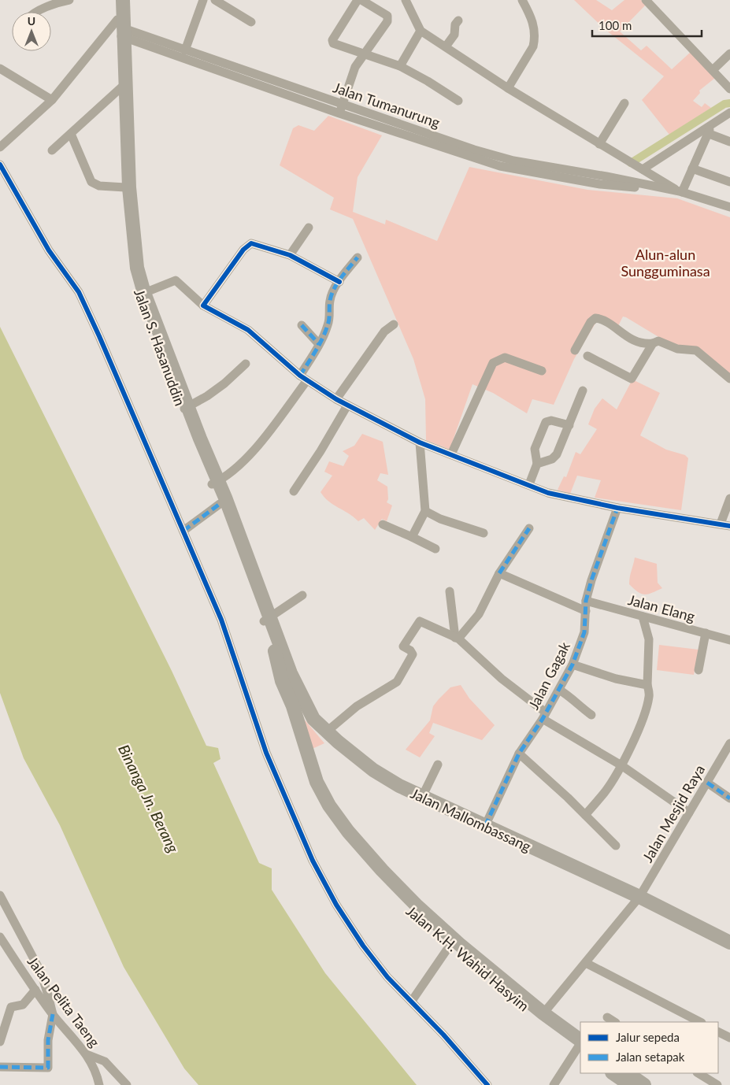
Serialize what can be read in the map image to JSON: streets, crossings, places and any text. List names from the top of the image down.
{
  "streets": {
    "highway": ["Jalan S. Hasanuddin", "Jalan Mallombassang", "Jalan K.H. Wahid Hasyim"],
    "street": [
      "Jalan Tumanurung",
      "Jalan Elang",
      "Jalan Gagak",
      "Jalan Mesjid Raya",
      "Jalan Pelita Taeng"
    ]
  },
  "crossings": [
    ["Jalan Tumanurung", "Jalan S. Hasanuddin"],
    ["Jalan S. Hasanuddin", "Jalan Mallombassang"],
    ["Jalan Elang", "Jalan Gagak"],
    ["Jalan Gagak", "Jalan Mallombassang"],
    ["Jalan Mesjid Raya", "Jalan Mallombassang"],
    ["Jalan Mesjid Raya", "Jalan K.H. Wahid Hasyim"]
  ],
  "water": ["Binanga Jn. Berang"],
  "parks": ["Alun-alun Sungguminasa"],
  "legend": ["Jalur sepeda", "Jalan setapak"],
  "scale_bar": "100 m",
  "north": "top"
}
